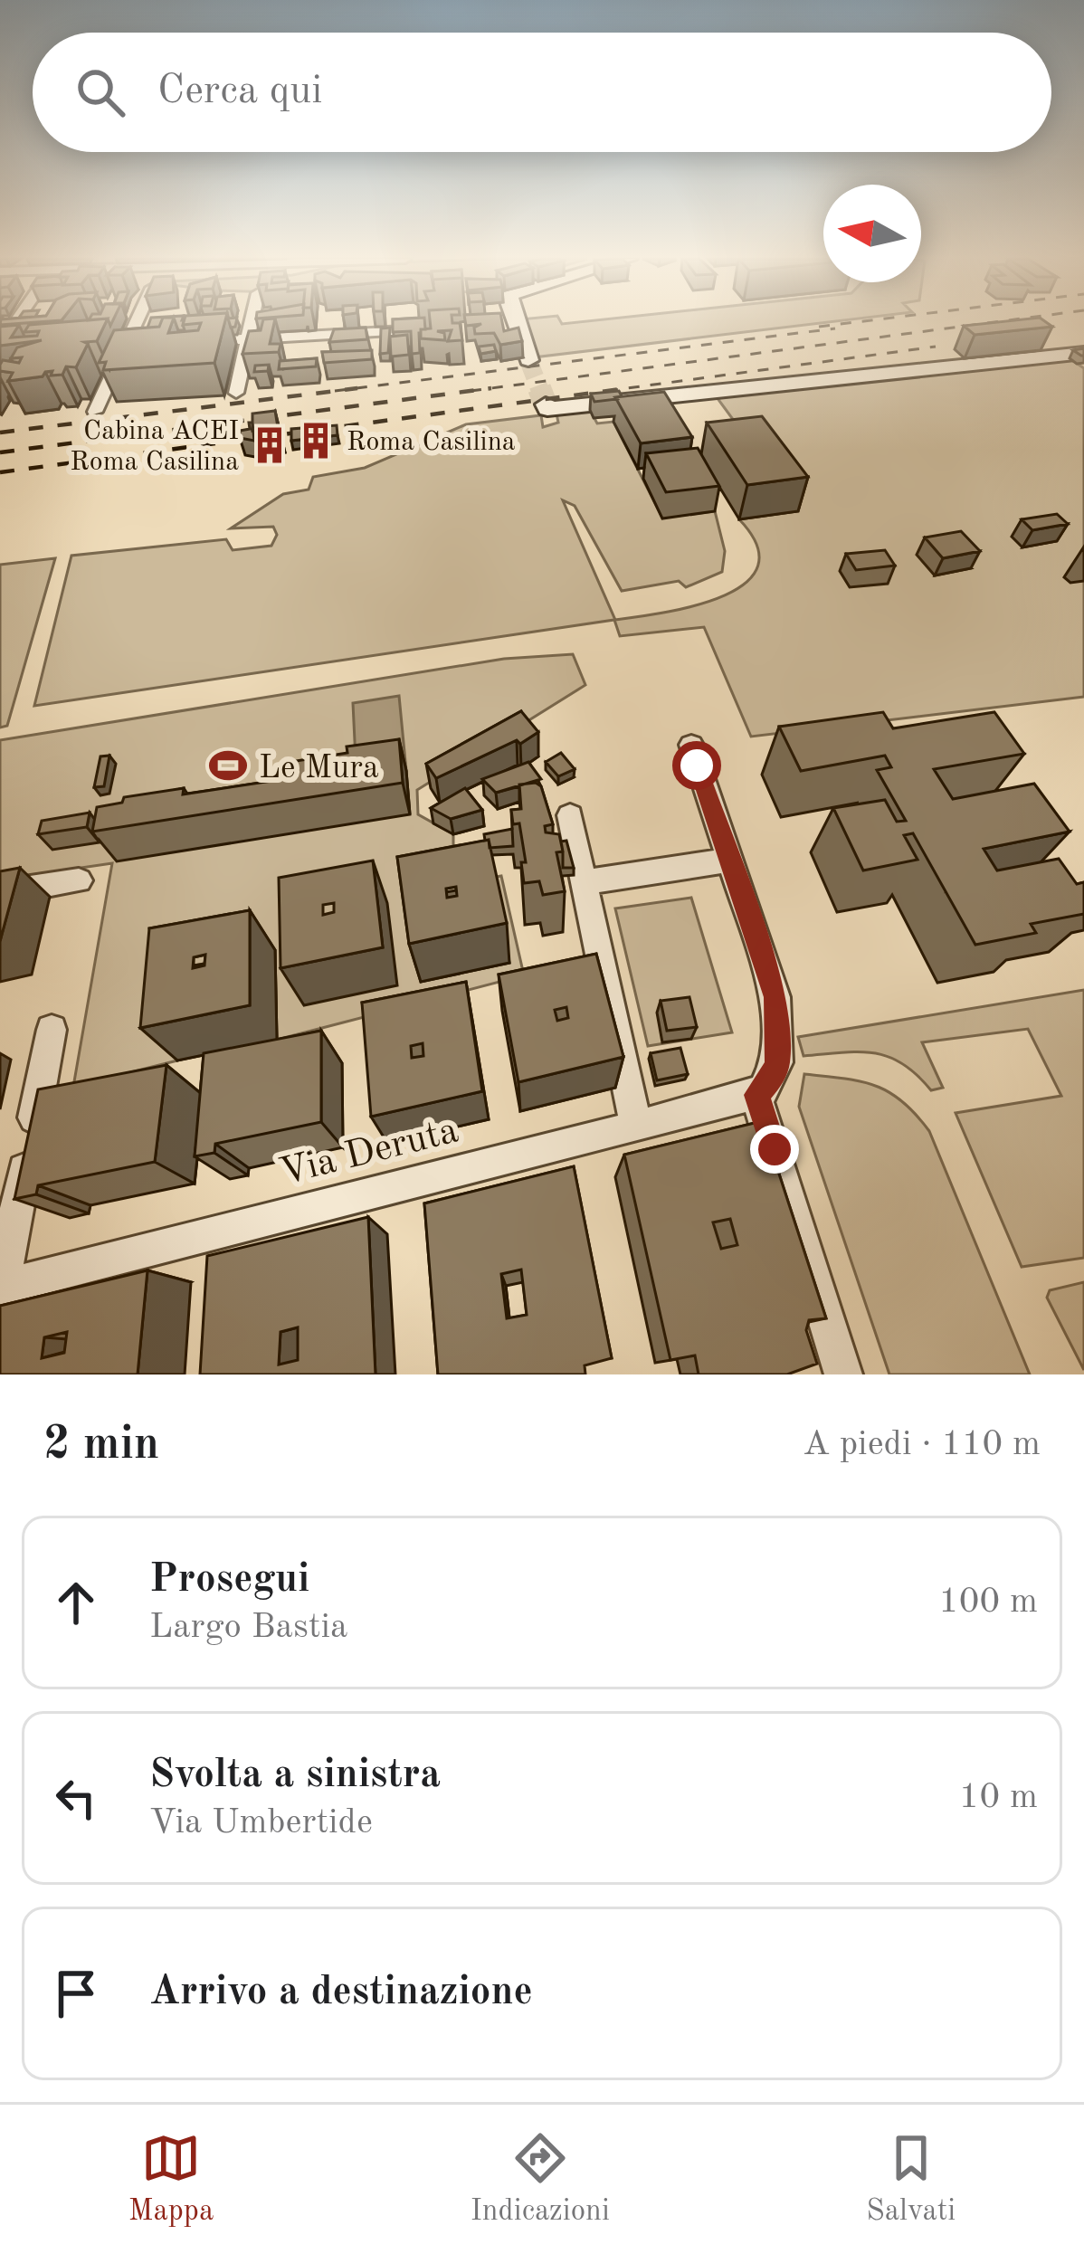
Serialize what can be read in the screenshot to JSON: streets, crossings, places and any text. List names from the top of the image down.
{
  "streets": {
    "street": ["Via Deruta"]
  },
  "places": {
    "building": ["Roma Casilina", "Cabina ACEI Roma Casilina"],
    "sports": ["Le Mura"]
  },
  "north": "left",
  "page": {
    "search": "Cerca qui",
    "heading": ["2 min", "A piedi · 110 m"],
    "list": [
      ["Prosegui", "Largo Bastia", "100 m"],
      ["Svolta a sinistra", "Via Umbertide", "10 m"],
      "Arrivo a destinazione"
    ],
    "nav": ["Mappa", "Indicazioni", "Salvati"]
  }
}
